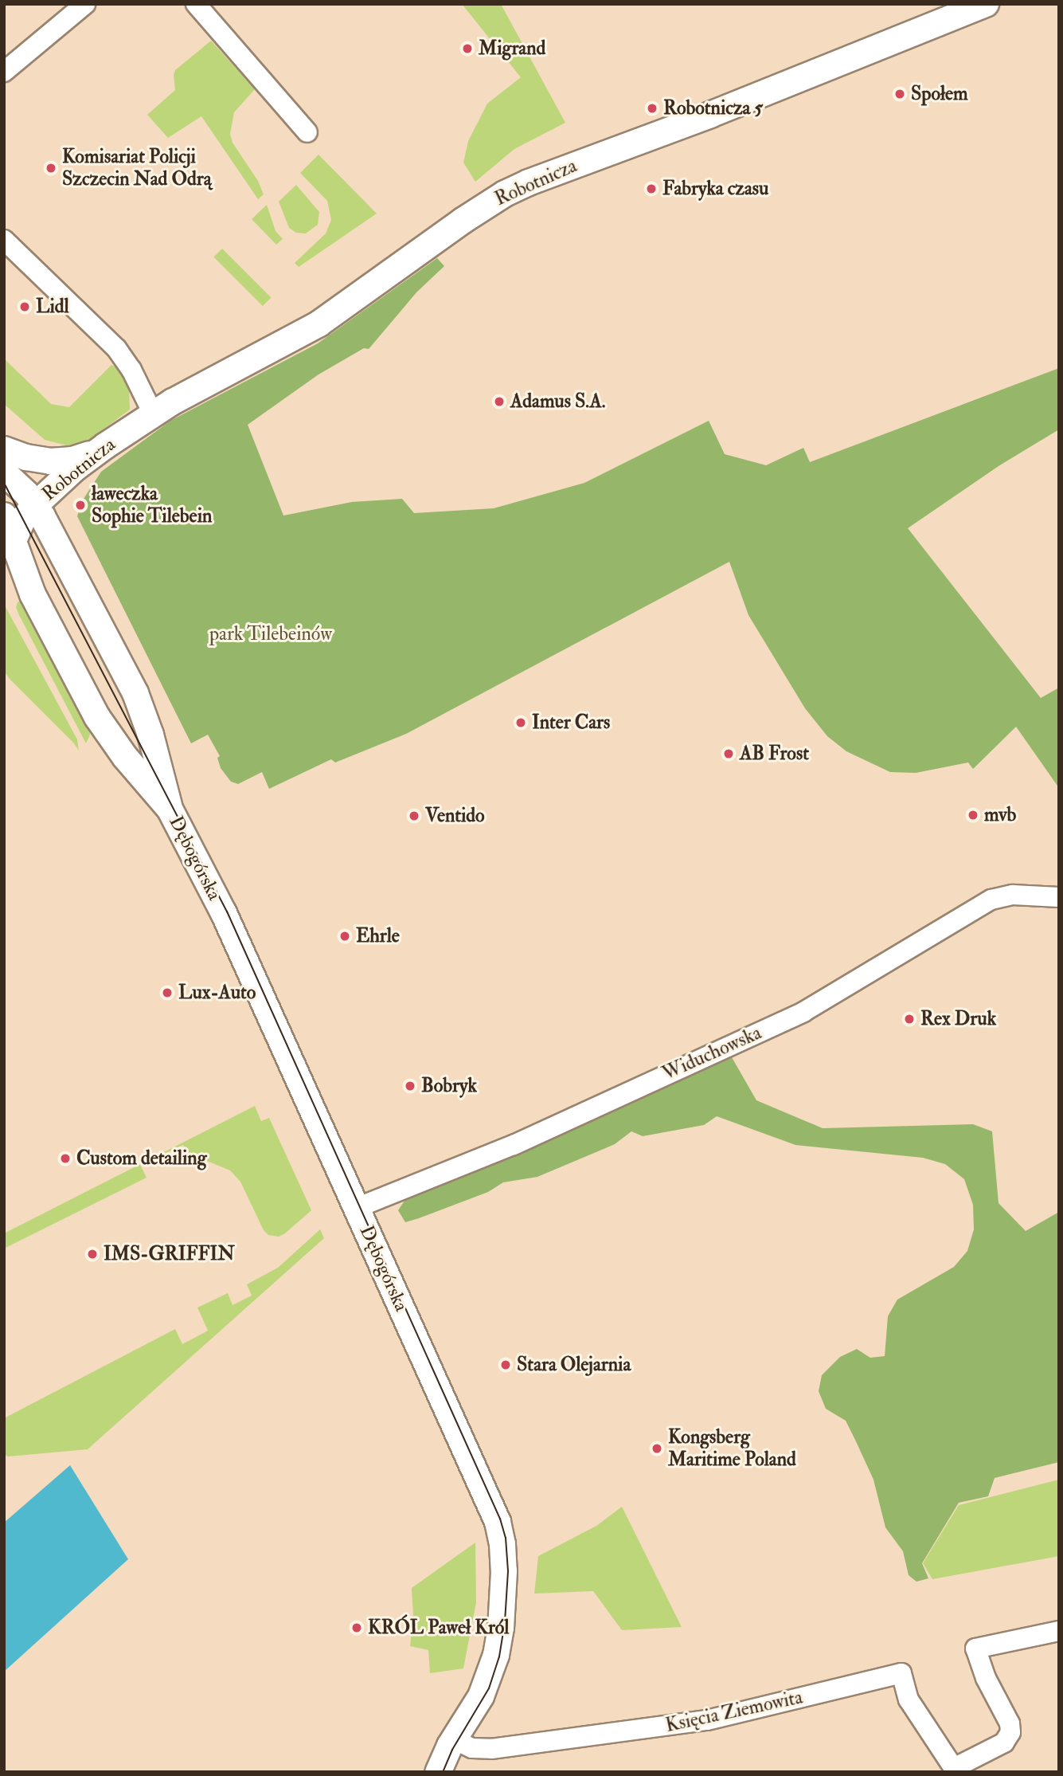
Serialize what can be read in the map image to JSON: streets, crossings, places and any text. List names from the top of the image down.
{
  "streets": {
    "street": [
      "Robotnicza",
      "Dębogórska",
      "Widuchowska",
      "Księcia Ziemowita"
    ]
  },
  "crossings": [
    ["Robotnicza", "Dębogórska"],
    ["Dębogórska", "Widuchowska"],
    ["Dębogórska", "Księcia Ziemowita"]
  ],
  "parks": ["park Tilebeinów"],
  "places": [
    "Migrand",
    "Społem",
    "Robotnicza 5",
    "Komisariat Policji Szczecin Nad Odrą",
    "Fabryka czasu",
    "Lidl",
    "Adamus S.A.",
    "ławeczka Sophie Tilebein",
    "Inter Cars",
    "AB Frost",
    "mvb",
    "Ventido",
    "Ehrle",
    "Lux-Auto",
    "Rex Druk",
    "Bobryk",
    "Custom detailing",
    "IMS-GRIFFIN",
    "Stara Olejarnia",
    "Kongsberg Maritime Poland",
    "KRÓL Paweł Król"
  ]
}
